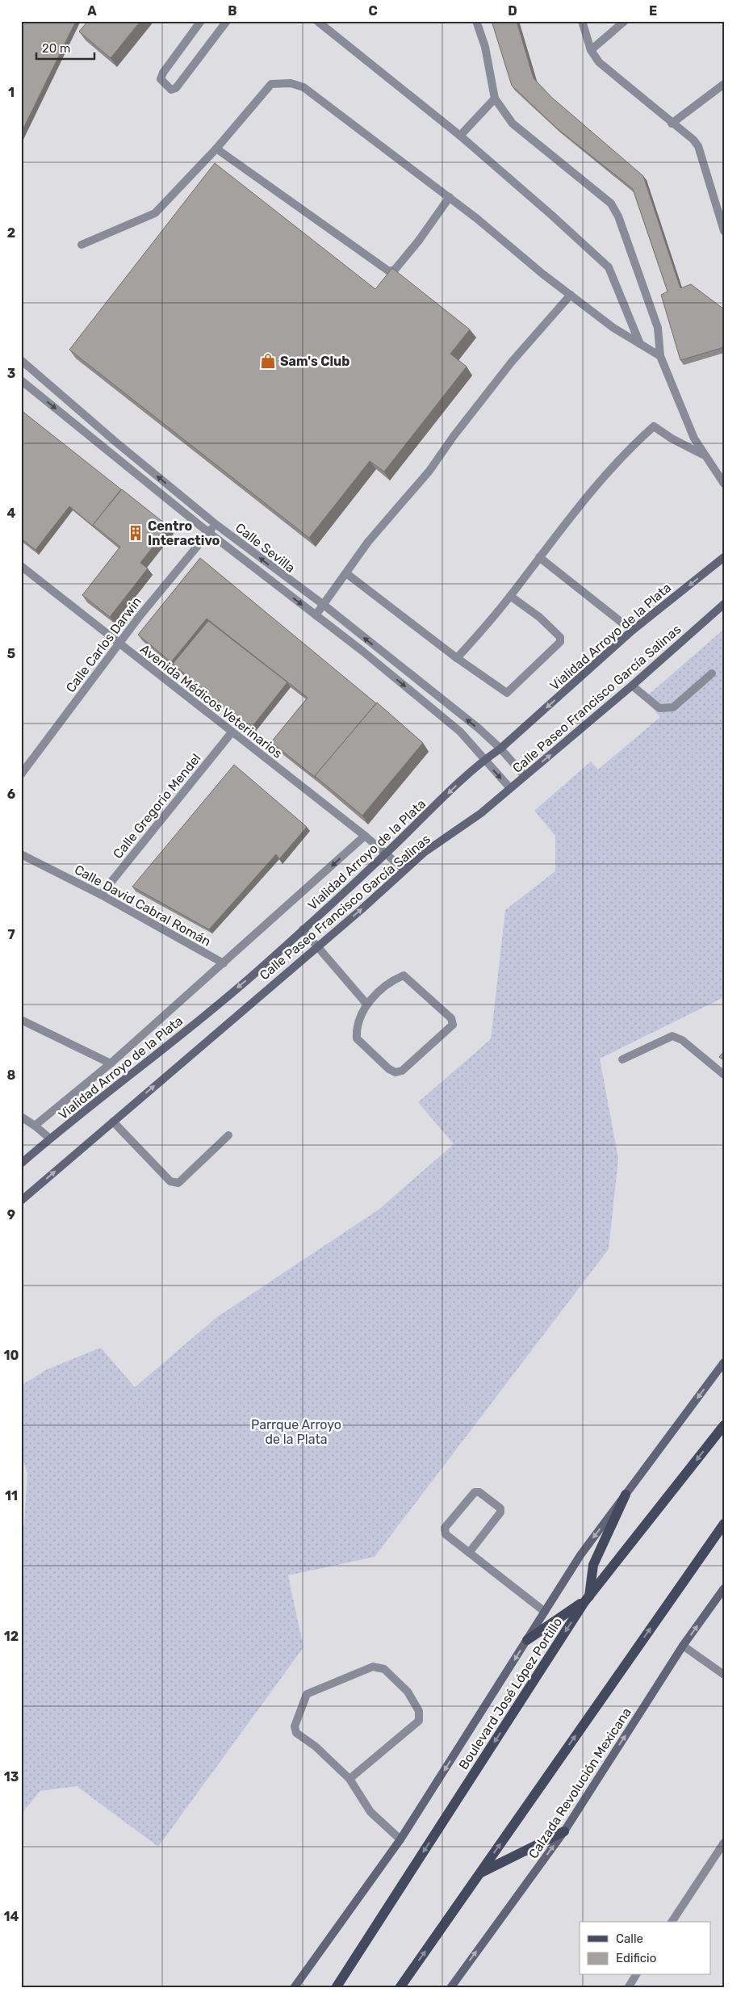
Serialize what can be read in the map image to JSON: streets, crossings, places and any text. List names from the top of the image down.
{
  "streets": {
    "main road": [
      "Vialidad Arroyo de la Plata",
      "Calle Paseo Francisco García Salinas",
      "Boulevard José López Portillo",
      "Calzada Revolución Mexicana"
    ],
    "street": [
      "Calle Sevilla",
      "Calle Carlos Darwin",
      "Avenida Médicos Veterinarios",
      "Calle Gregorio Mendel",
      "Calle David Cabral Román"
    ]
  },
  "crossings": [
    ["Calle Sevilla", "Vialidad Arroyo de la Plata"],
    ["Calle Sevilla", "Calle Carlos Darwin"],
    ["Calle Sevilla", "Calle Paseo Francisco García Salinas"],
    ["Vialidad Arroyo de la Plata", "Avenida Médicos Veterinarios"],
    ["Calle Carlos Darwin", "Avenida Médicos Veterinarios"],
    ["Calle Paseo Francisco García Salinas", "Avenida Médicos Veterinarios"],
    ["Avenida Médicos Veterinarios", "Calle Gregorio Mendel"],
    ["Calle Gregorio Mendel", "Calle David Cabral Román"]
  ],
  "one_way": ["Vialidad Arroyo de la Plata", "Calle Paseo Francisco García Salinas"],
  "parks": ["Parrque Arroyo de la Plata"],
  "places": {
    "shop": ["Sam's Club"],
    "building": ["Centro Interactivo"]
  },
  "legend": ["Calle", "Edificio"],
  "scale_bar": "20 m",
  "grid": {
    "columns": [
      "A",
      "B",
      "C",
      "D",
      "E"
    ],
    "rows": [
      "1",
      "2",
      "3",
      "4",
      "5",
      "6",
      "7",
      "8",
      "9",
      "10",
      "11",
      "12",
      "13",
      "14"
    ]
  }
}
